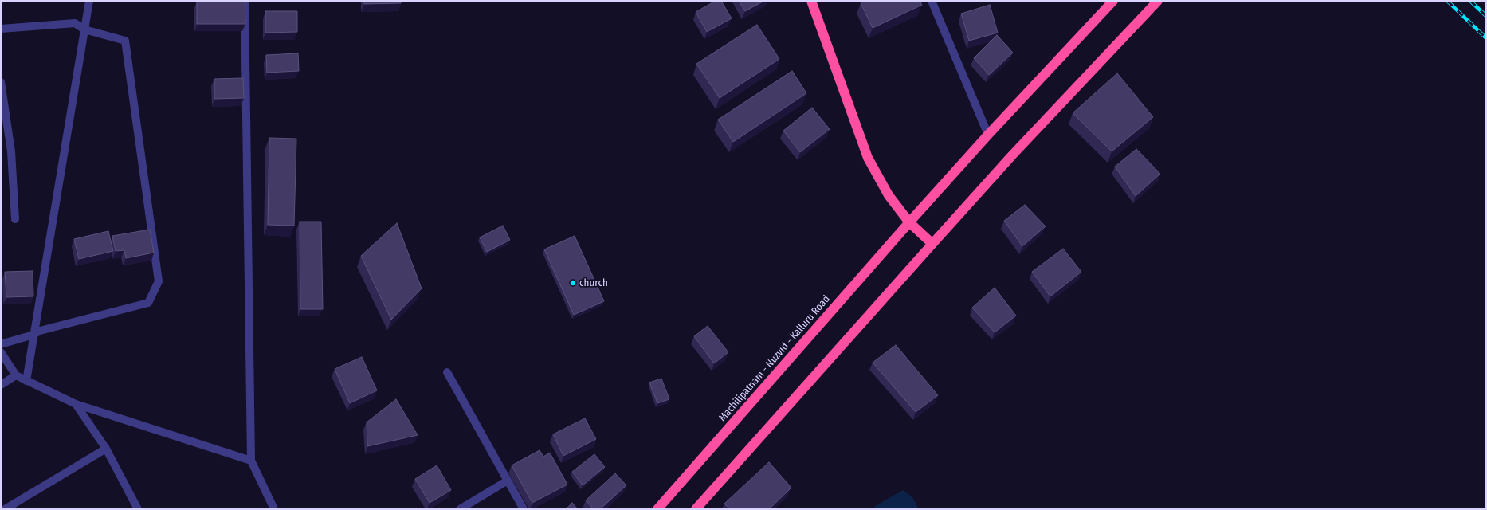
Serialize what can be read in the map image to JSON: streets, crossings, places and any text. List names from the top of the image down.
{
  "streets": {
    "highway": ["Machilipatnam - Nuzvid - Kalluru Road"]
  },
  "places": ["church"]
}
